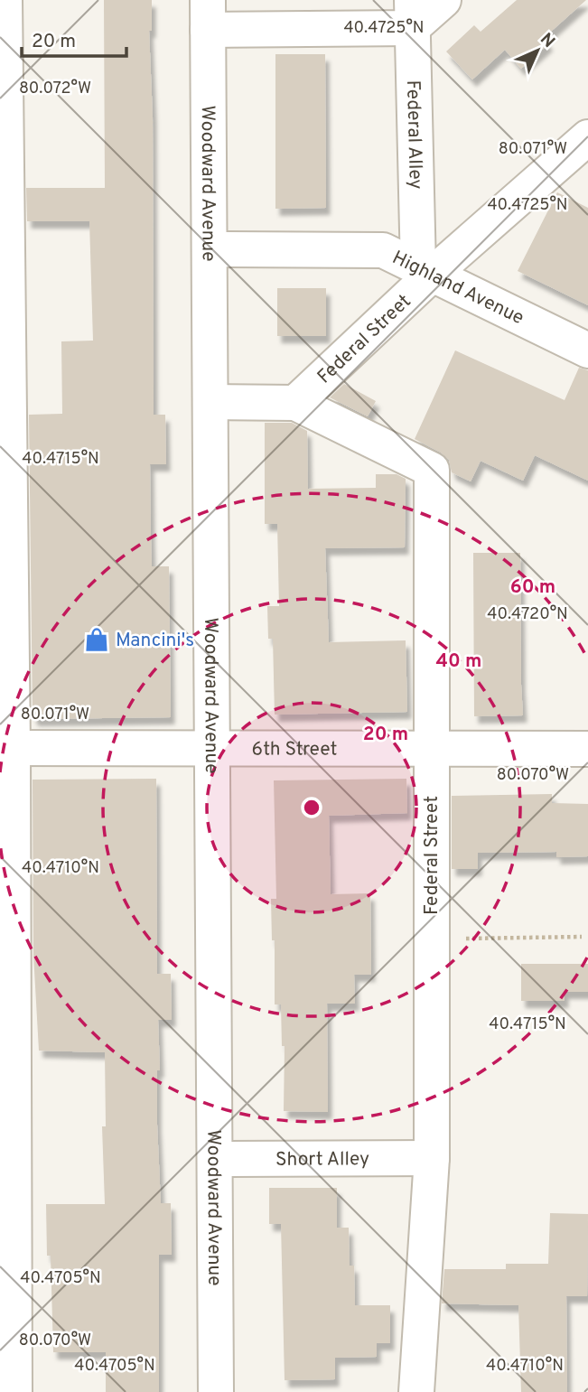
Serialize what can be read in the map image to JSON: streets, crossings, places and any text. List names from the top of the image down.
{
  "streets": {
    "street": [
      "Federal Alley",
      "Woodward Avenue",
      "Highland Avenue",
      "Federal Street",
      "6th Street",
      "Short Alley"
    ]
  },
  "crossings": [
    ["Federal Alley", "Highland Avenue"],
    ["Federal Alley", "Federal Street"],
    ["Woodward Avenue", "Highland Avenue"],
    ["Woodward Avenue", "Federal Street"],
    ["Woodward Avenue", "6th Street"],
    ["Woodward Avenue", "Short Alley"],
    ["Highland Avenue", "Federal Street"],
    ["Federal Street", "6th Street"],
    ["Federal Street", "Short Alley"]
  ],
  "places": {
    "shop": ["Mancini's"]
  },
  "scale_bar": "20 m",
  "north": "top right",
  "coordinates": [
    "40.4725°N",
    "80.072°W",
    "80.071°W",
    "40.4715°N",
    "40.4720°N",
    "80.070°W",
    "40.4710°N",
    "40.4705°N"
  ],
  "rings": ["60 m", "40 m", "20 m"]
}
